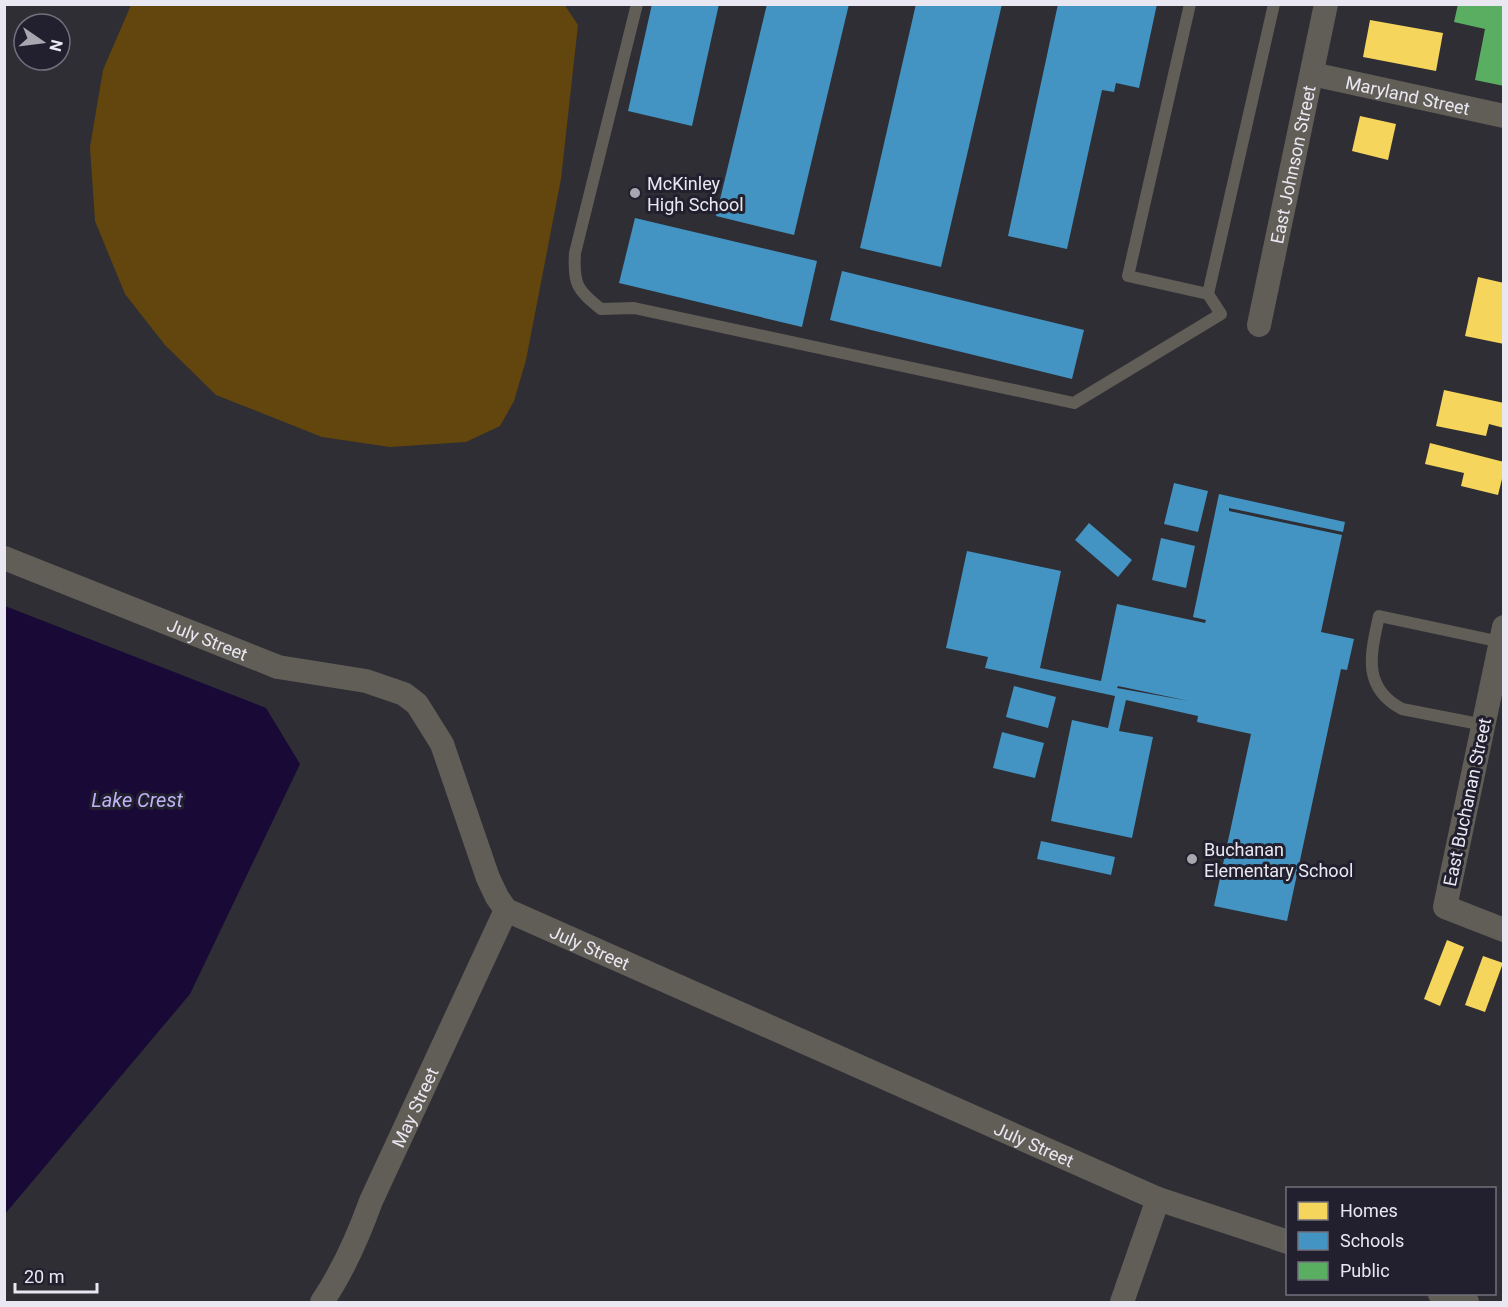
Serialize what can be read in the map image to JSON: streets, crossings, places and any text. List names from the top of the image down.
{
  "streets": {
    "street": [
      "Maryland Street",
      "East Johnson Street",
      "July Street",
      "East Buchanan Street",
      "May Street"
    ]
  },
  "crossings": [
    ["Maryland Street", "East Johnson Street"],
    ["July Street", "May Street"]
  ],
  "water": ["Lake Crest"],
  "places": ["McKinley High School", "Buchanan Elementary School"],
  "legend": ["Homes", "Schools", "Public"],
  "scale_bar": "20 m",
  "north": "right"
}
